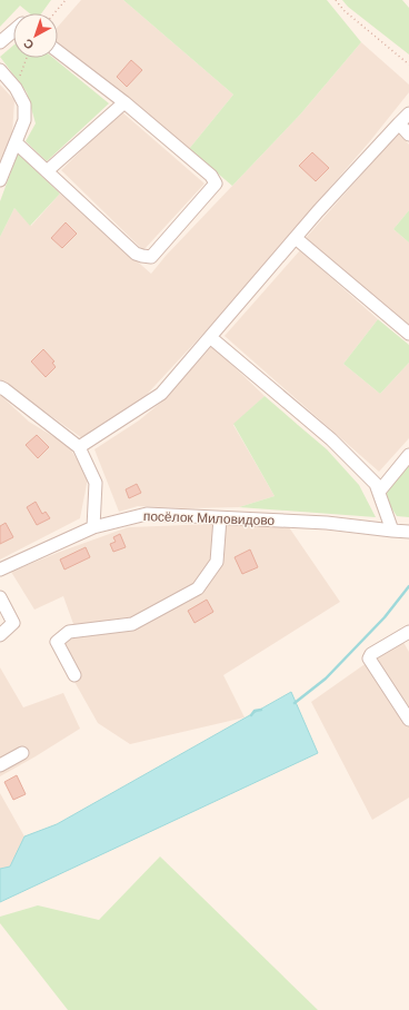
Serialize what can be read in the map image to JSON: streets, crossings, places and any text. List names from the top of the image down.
{
  "streets": {
    "street": ["посёлок Миловидово"]
  },
  "north": "bottom left"
}
